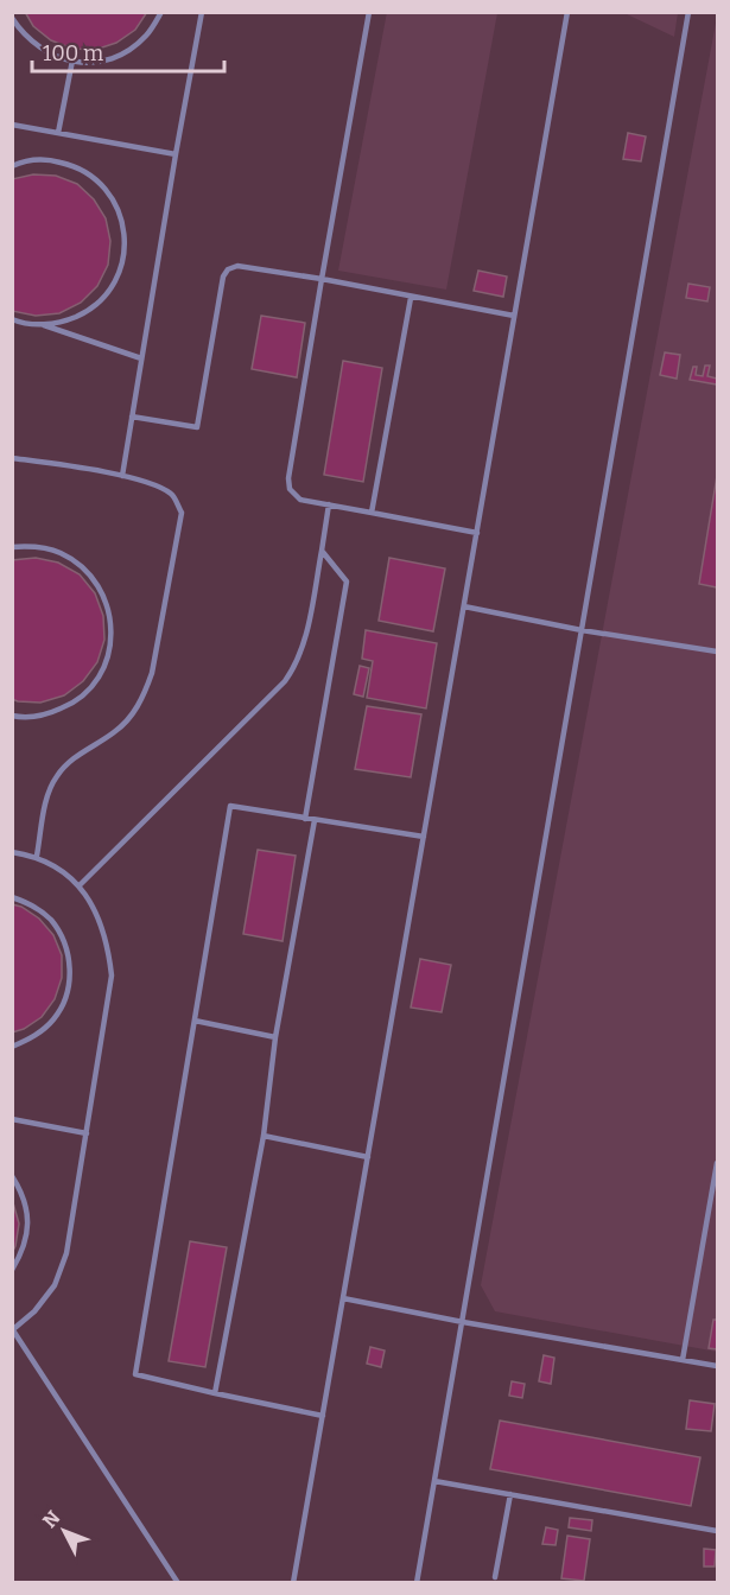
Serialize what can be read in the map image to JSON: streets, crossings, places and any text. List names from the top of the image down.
{
  "scale_bar": "100 m",
  "north": "top left"
}
